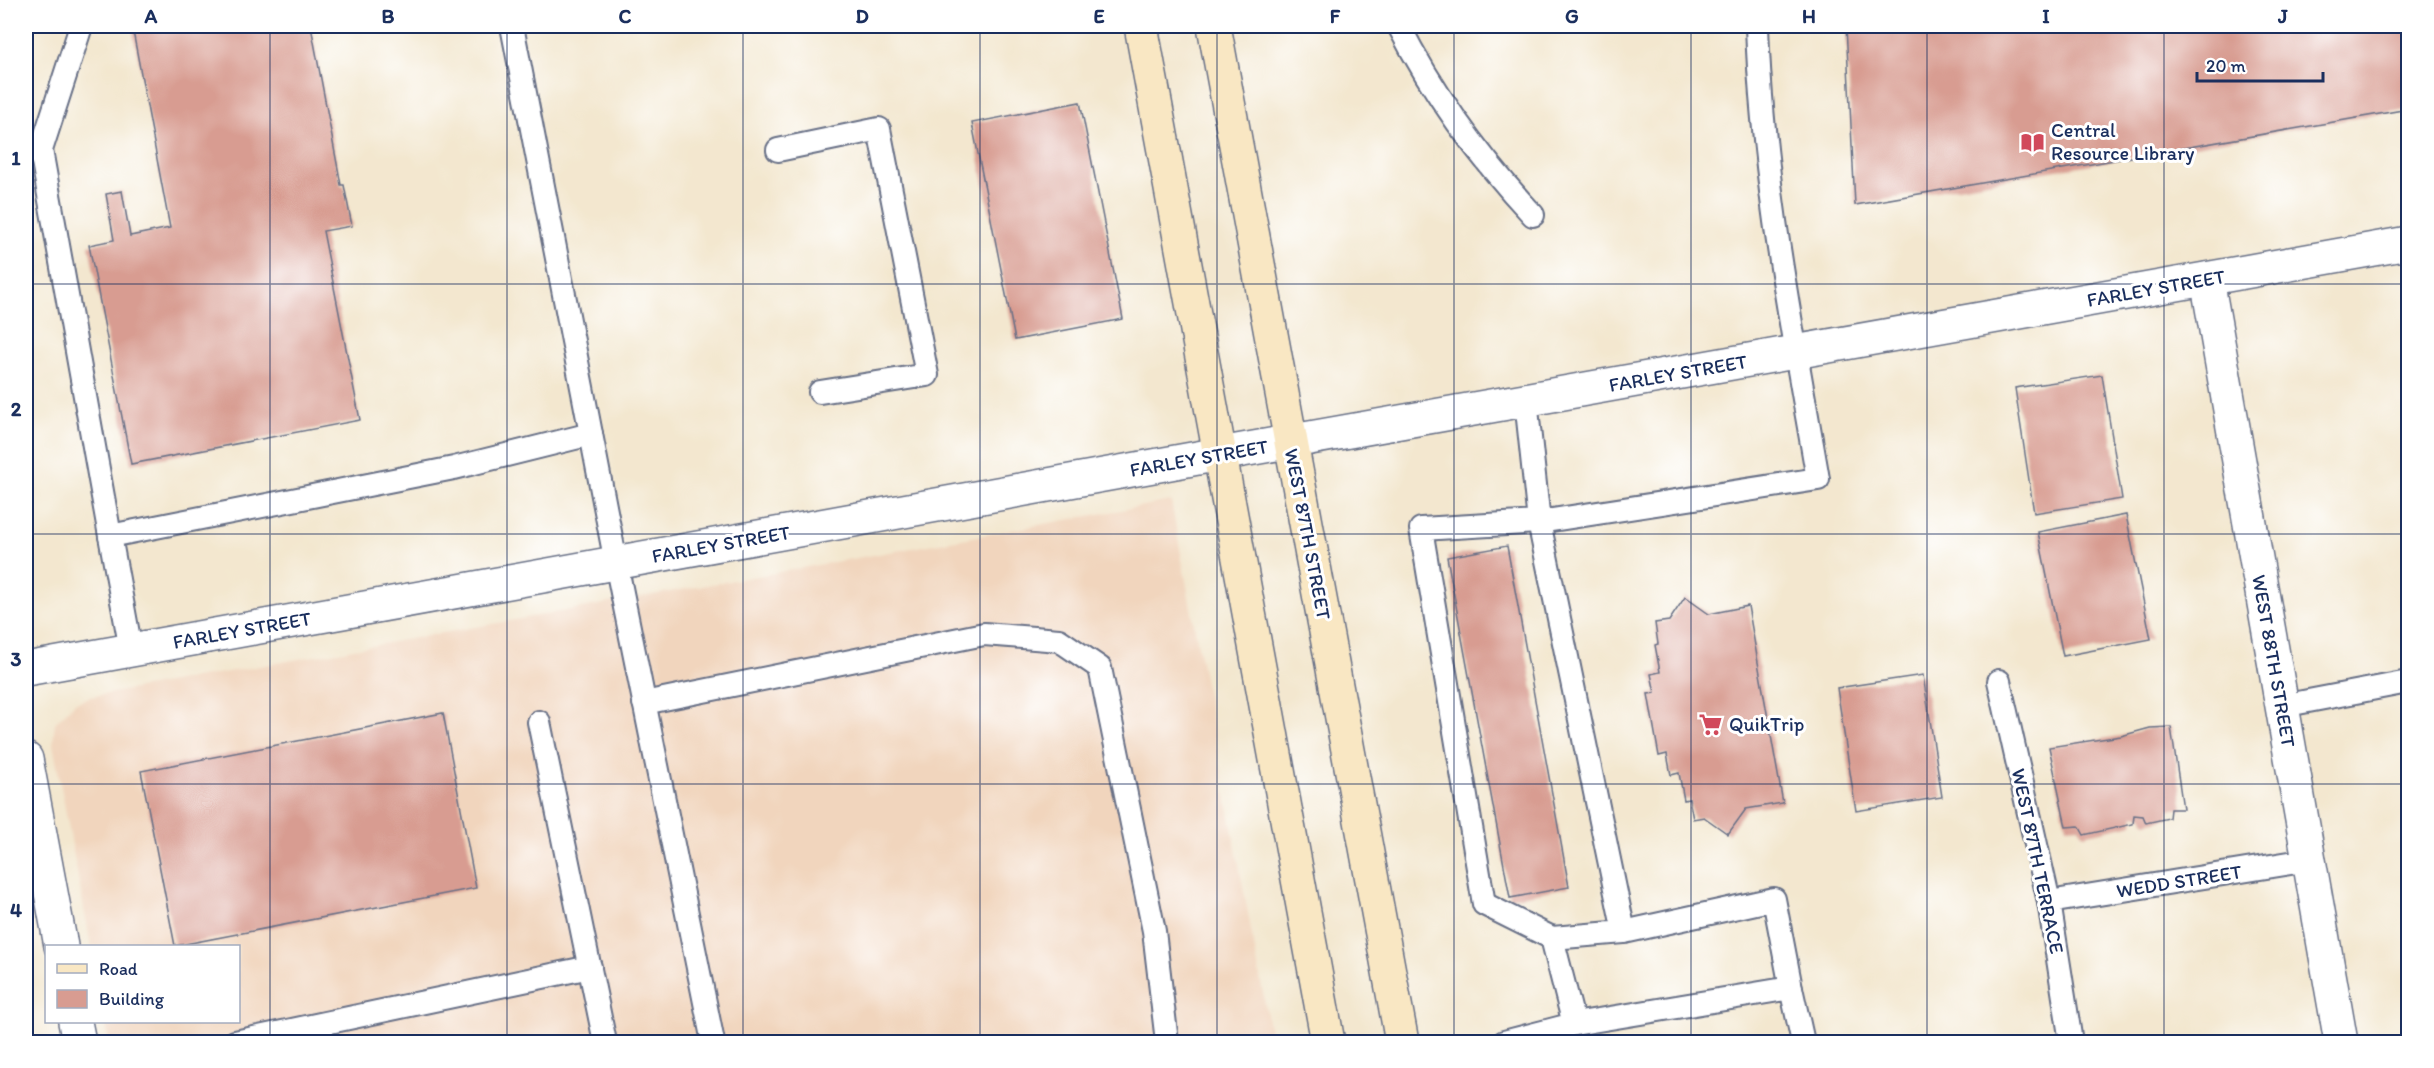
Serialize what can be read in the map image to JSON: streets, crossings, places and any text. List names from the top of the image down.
{
  "streets": {
    "main road": ["WEST 87TH STREET"],
    "street": ["FARLEY STREET", "WEST 88TH STREET"],
    "lane": ["WEST 87TH TERRACE", "WEDD STREET"]
  },
  "crossings": [
    ["FARLEY STREET", "WEST 87TH STREET"],
    ["FARLEY STREET", "WEST 88TH STREET"],
    ["WEST 88TH STREET", "WEDD STREET"],
    ["WEST 87TH TERRACE", "WEDD STREET"]
  ],
  "places": {
    "library": ["Central Resource Library"],
    "supermarket": ["QuikTrip"]
  },
  "legend": ["Road", "Building"],
  "scale_bar": "20 m",
  "grid": {
    "columns": [
      "A",
      "B",
      "C",
      "D",
      "E",
      "F",
      "G",
      "H",
      "I",
      "J"
    ],
    "rows": [
      "1",
      "2",
      "3",
      "4"
    ]
  }
}
